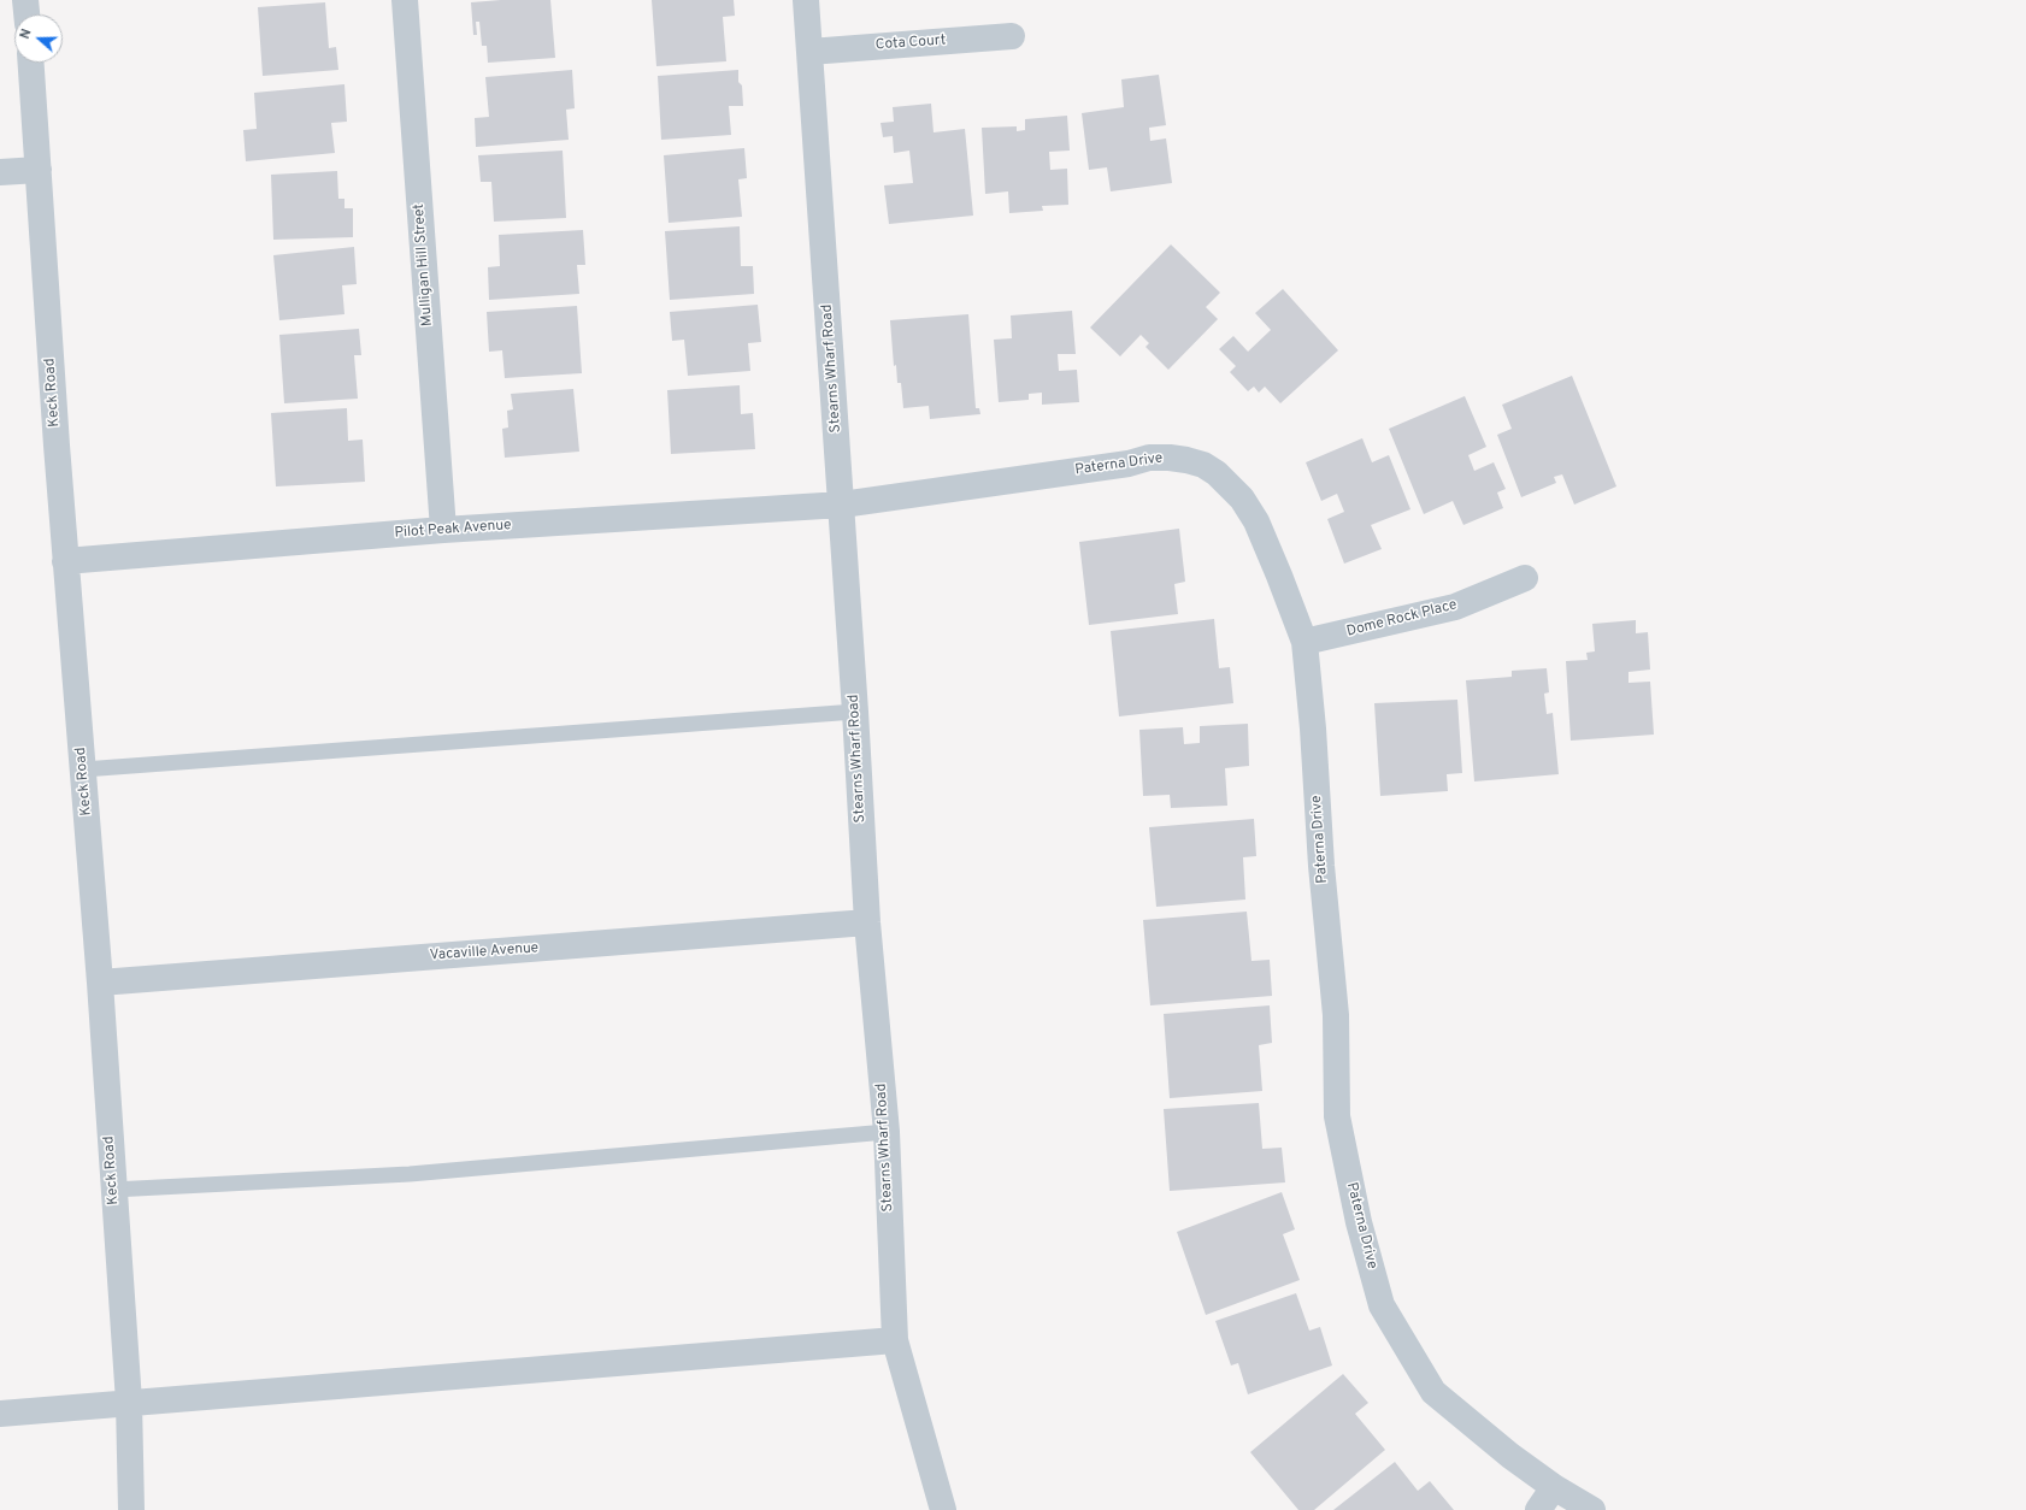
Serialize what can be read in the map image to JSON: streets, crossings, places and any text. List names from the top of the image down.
{
  "streets": {
    "street": [
      "Cota Court",
      "Mulligan Hill Street",
      "Stearns Wharf Road",
      "Keck Road",
      "Paterna Drive",
      "Pilot Peak Avenue",
      "Dome Rock Place",
      "Vacaville Avenue"
    ]
  },
  "crossings": [
    ["Cota Court", "Stearns Wharf Road"],
    ["Mulligan Hill Street", "Pilot Peak Avenue"],
    ["Stearns Wharf Road", "Paterna Drive"],
    ["Stearns Wharf Road", "Pilot Peak Avenue"],
    ["Stearns Wharf Road", "Vacaville Avenue"],
    ["Keck Road", "Pilot Peak Avenue"],
    ["Keck Road", "Vacaville Avenue"],
    ["Paterna Drive", "Pilot Peak Avenue"],
    ["Paterna Drive", "Dome Rock Place"]
  ],
  "north": "left"
}
